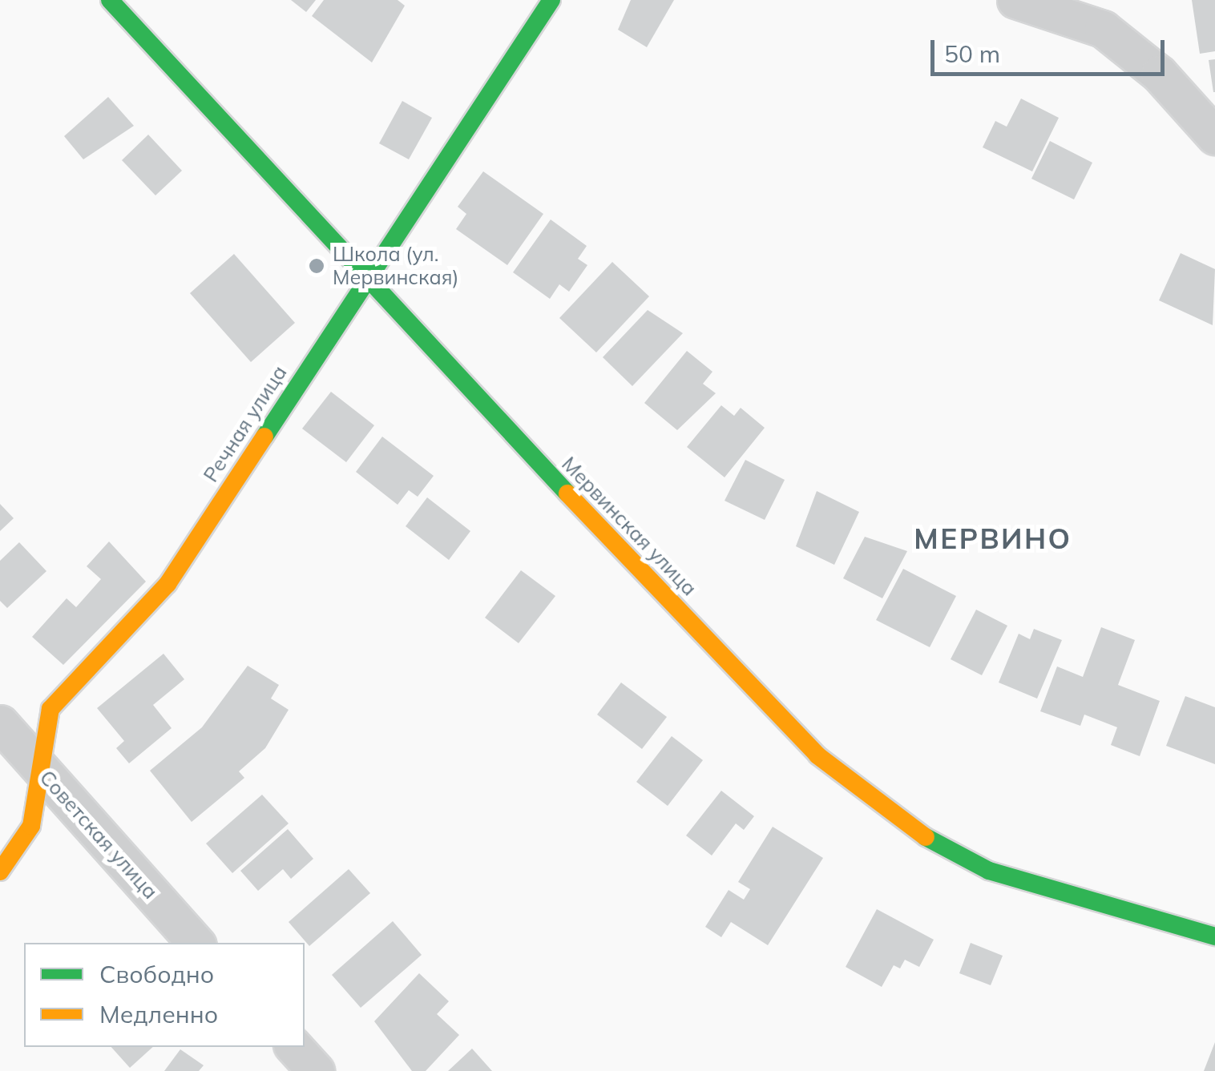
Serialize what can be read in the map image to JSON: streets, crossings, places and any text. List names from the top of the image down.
{
  "streets": {
    "street": ["Речная улица", "Мервинская улица", "Советская улица"]
  },
  "crossings": [
    ["Речная улица", "Мервинская улица"],
    ["Речная улица", "Советская улица"]
  ],
  "districts": ["МЕРВИНО"],
  "places": ["Школа (ул. Мервинская)"],
  "legend": ["Свободно", "Медленно"],
  "scale_bar": "50 m"
}
